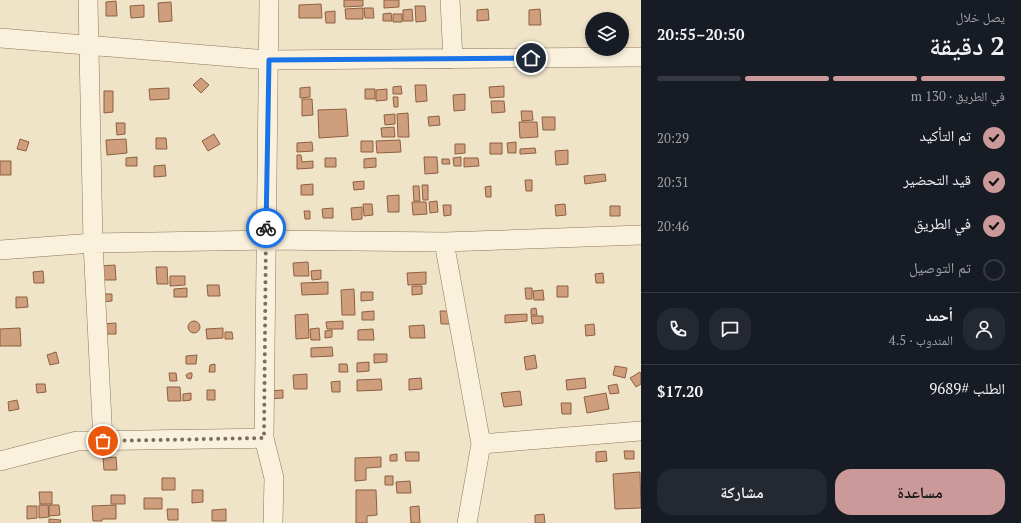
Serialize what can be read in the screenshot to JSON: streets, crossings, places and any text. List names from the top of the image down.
{
  "page": {
    "heading": ["2 دقيقة", "يصل خلال", "20:50–20:55"],
    "panel": [
      "أحمد",
      "المندوب · 4.5",
      "الطلب #9689",
      "$17.20"
    ],
    "bar": "في الطريق · 130 m",
    "list": [
      ["تم التأكيد", "20:29"],
      ["قيد التحضير", "20:31"],
      ["في الطريق", "20:46"],
      "تم التوصيل"
    ],
    "buttons": ["مساعدة", "مشاركة"]
  }
}
